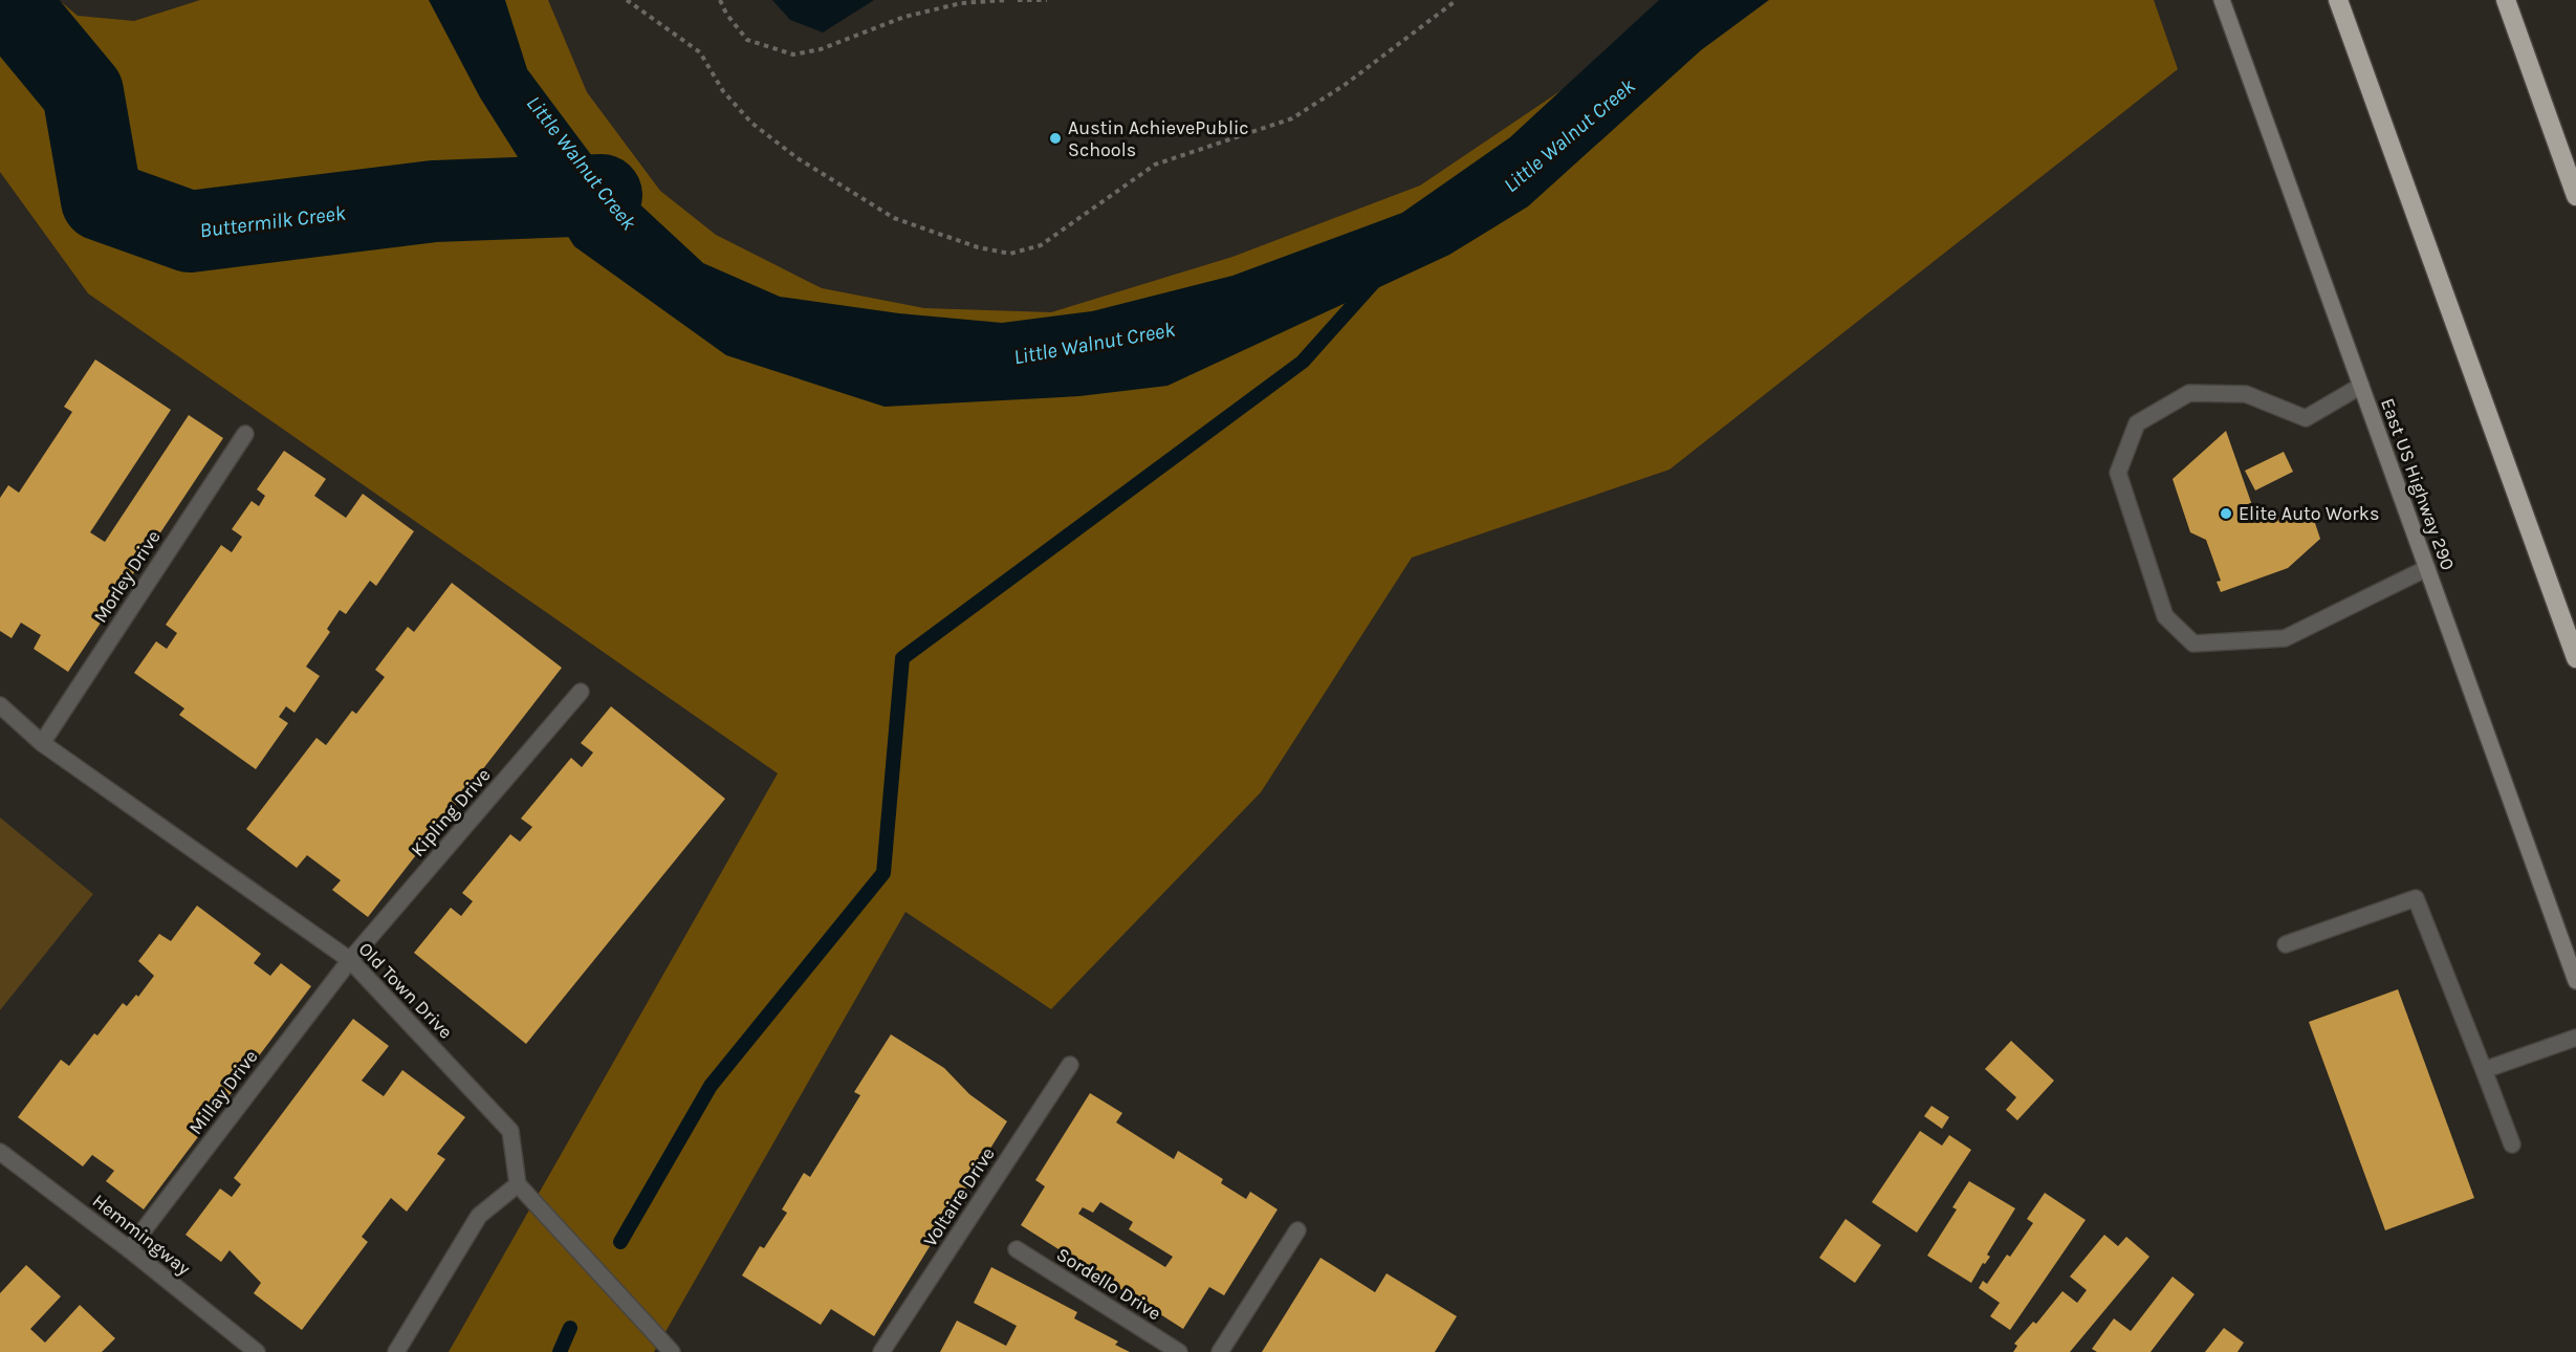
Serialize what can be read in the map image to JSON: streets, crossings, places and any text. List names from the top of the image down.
{
  "streets": {
    "main road": ["East US Highway 290"],
    "street": [
      "Morley Drive",
      "Kipling Drive",
      "Old Town Drive",
      "Millay Drive",
      "Voltaire Drive",
      "Hemmingway",
      "Sordello Drive"
    ]
  },
  "crossings": [
    ["Morley Drive", "Old Town Drive"],
    ["Kipling Drive", "Old Town Drive"],
    ["Kipling Drive", "Millay Drive"],
    ["Old Town Drive", "Millay Drive"],
    ["Millay Drive", "Hemmingway"]
  ],
  "water": ["Little Walnut Creek", "Buttermilk Creek"],
  "places": ["Austin AchievePublic Schools", "Elite Auto Works"]
}
